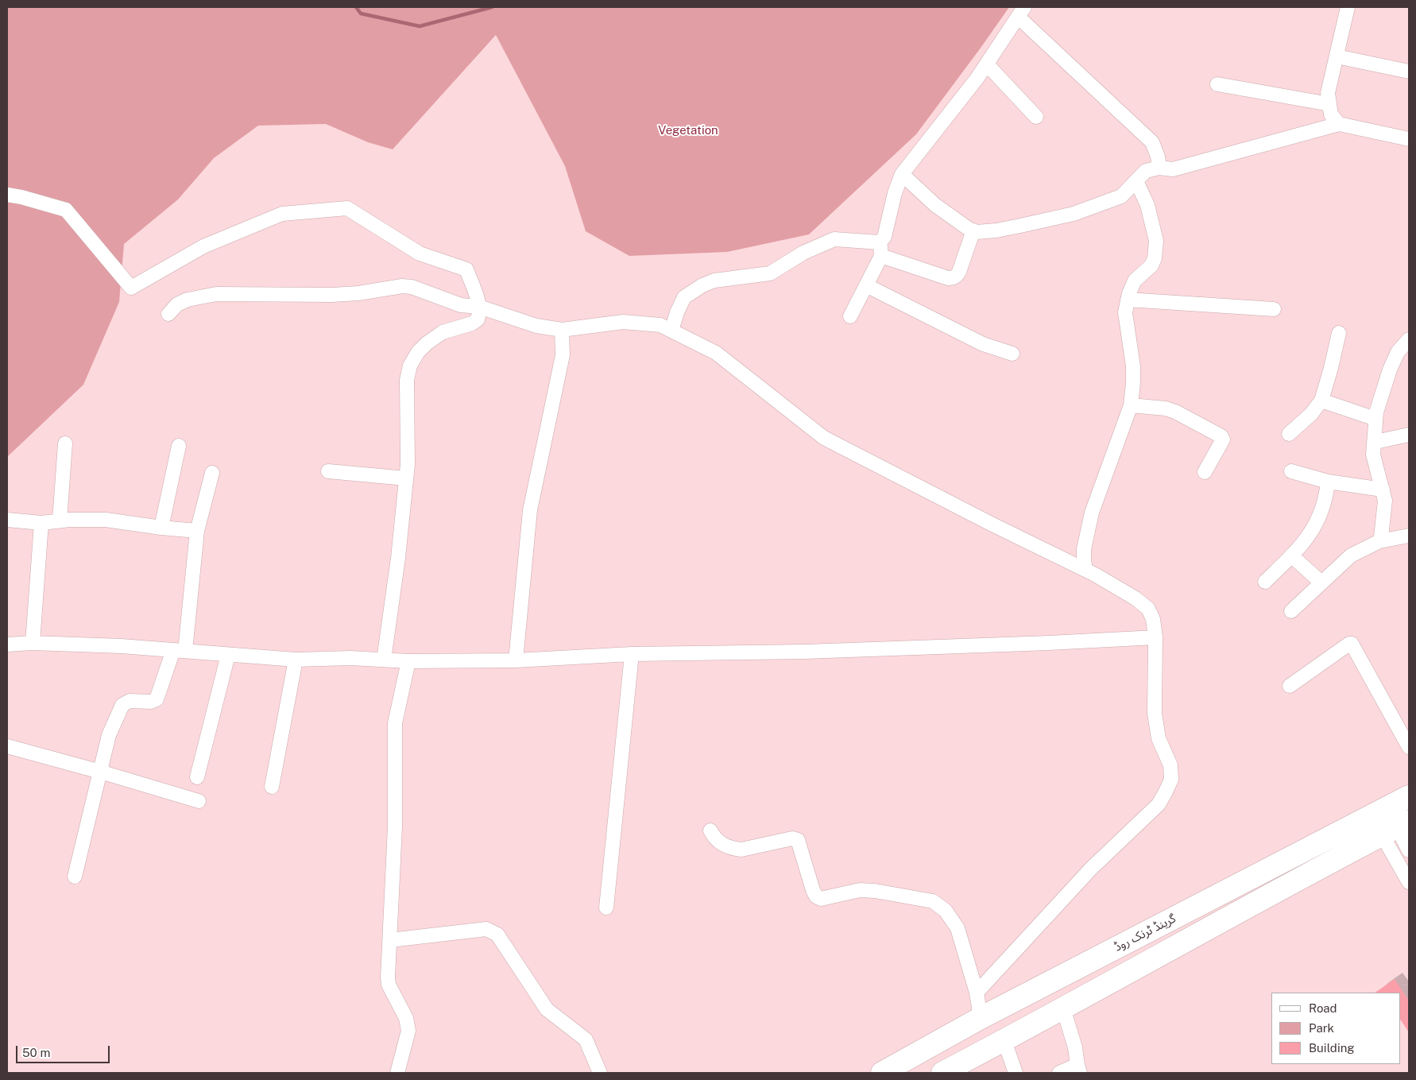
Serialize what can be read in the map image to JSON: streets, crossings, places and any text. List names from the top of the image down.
{
  "streets": {
    "highway": ["گرینڈ ٹرنک روڈ"]
  },
  "parks": ["Vegetation"],
  "legend": ["Road", "Park", "Building"],
  "scale_bar": "50 m"
}
